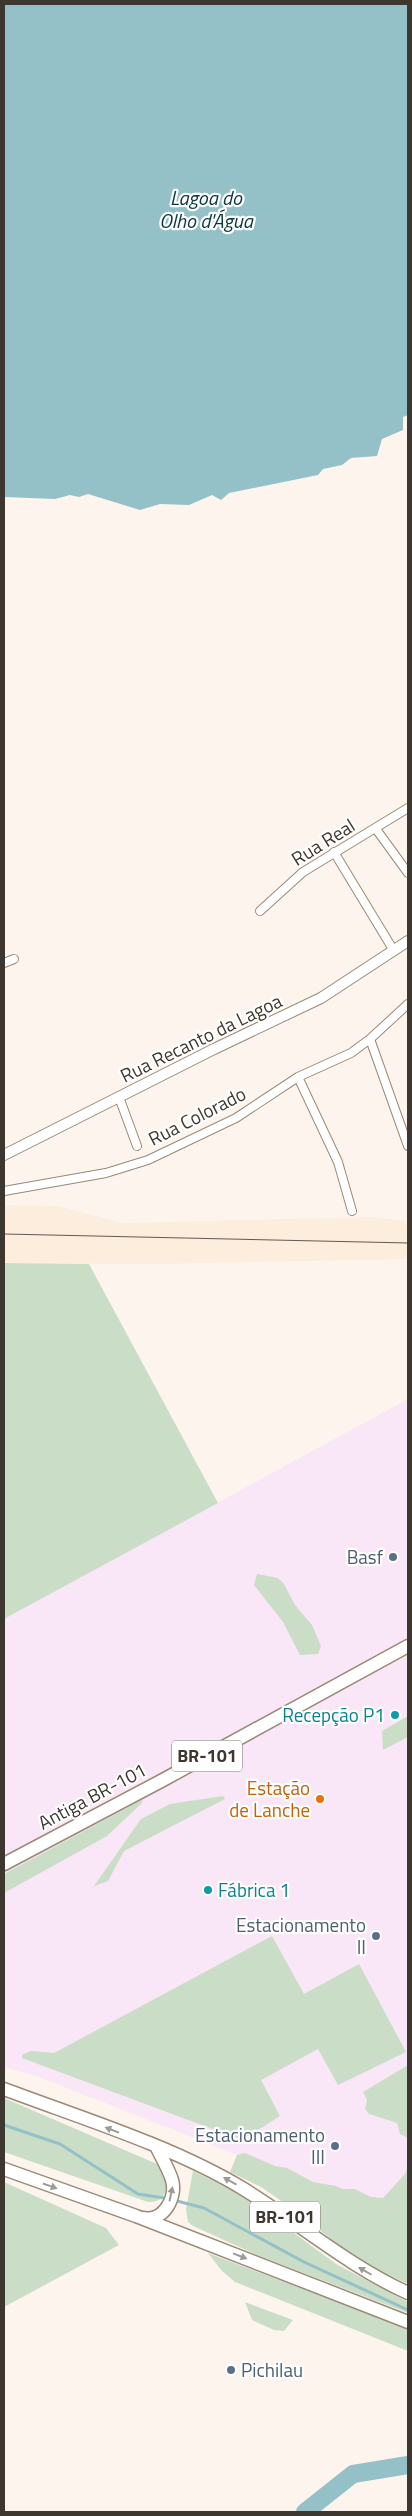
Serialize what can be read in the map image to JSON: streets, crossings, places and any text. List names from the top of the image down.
{
  "streets": {
    "main road": ["BR-101", "Antiga BR-101"],
    "street": ["Rua Real", "Rua Recanto da Lagoa", "Rua Colorado"]
  },
  "water": ["Lagoa do Olho d'Água"],
  "places": [
    "Basf",
    "Recepção P1",
    "Estação de Lanche",
    "Fábrica 1",
    "Estacionamento II",
    "Estacionamento III",
    "Pichilau"
  ]
}
